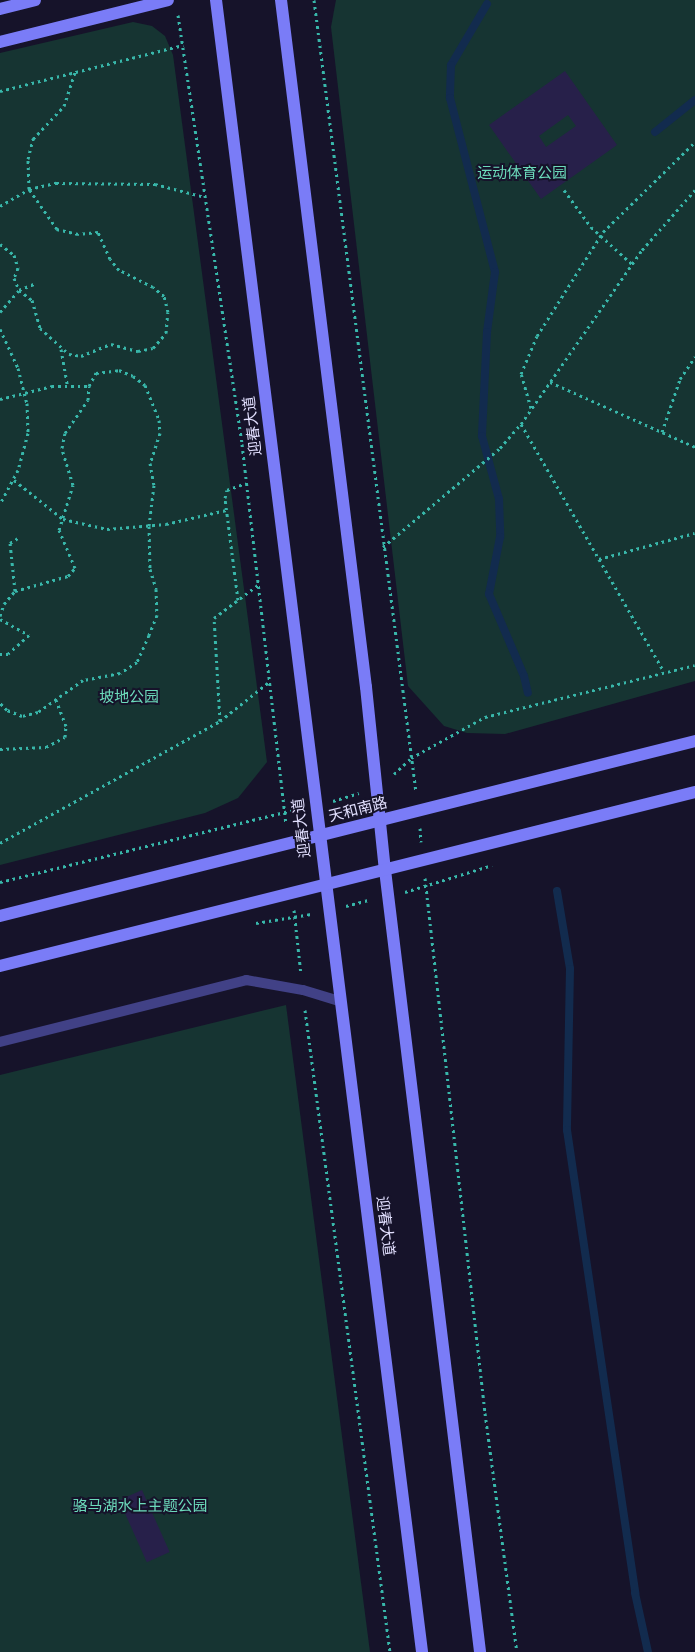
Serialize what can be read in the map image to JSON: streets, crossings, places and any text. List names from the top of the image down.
{
  "streets": {
    "main road": ["迎春大道", "天和南路"]
  },
  "crossings": [
    ["迎春大道", "天和南路"]
  ],
  "parks": ["运动体育公园", "坡地公园", "骆马湖水上主题公园"]
}
